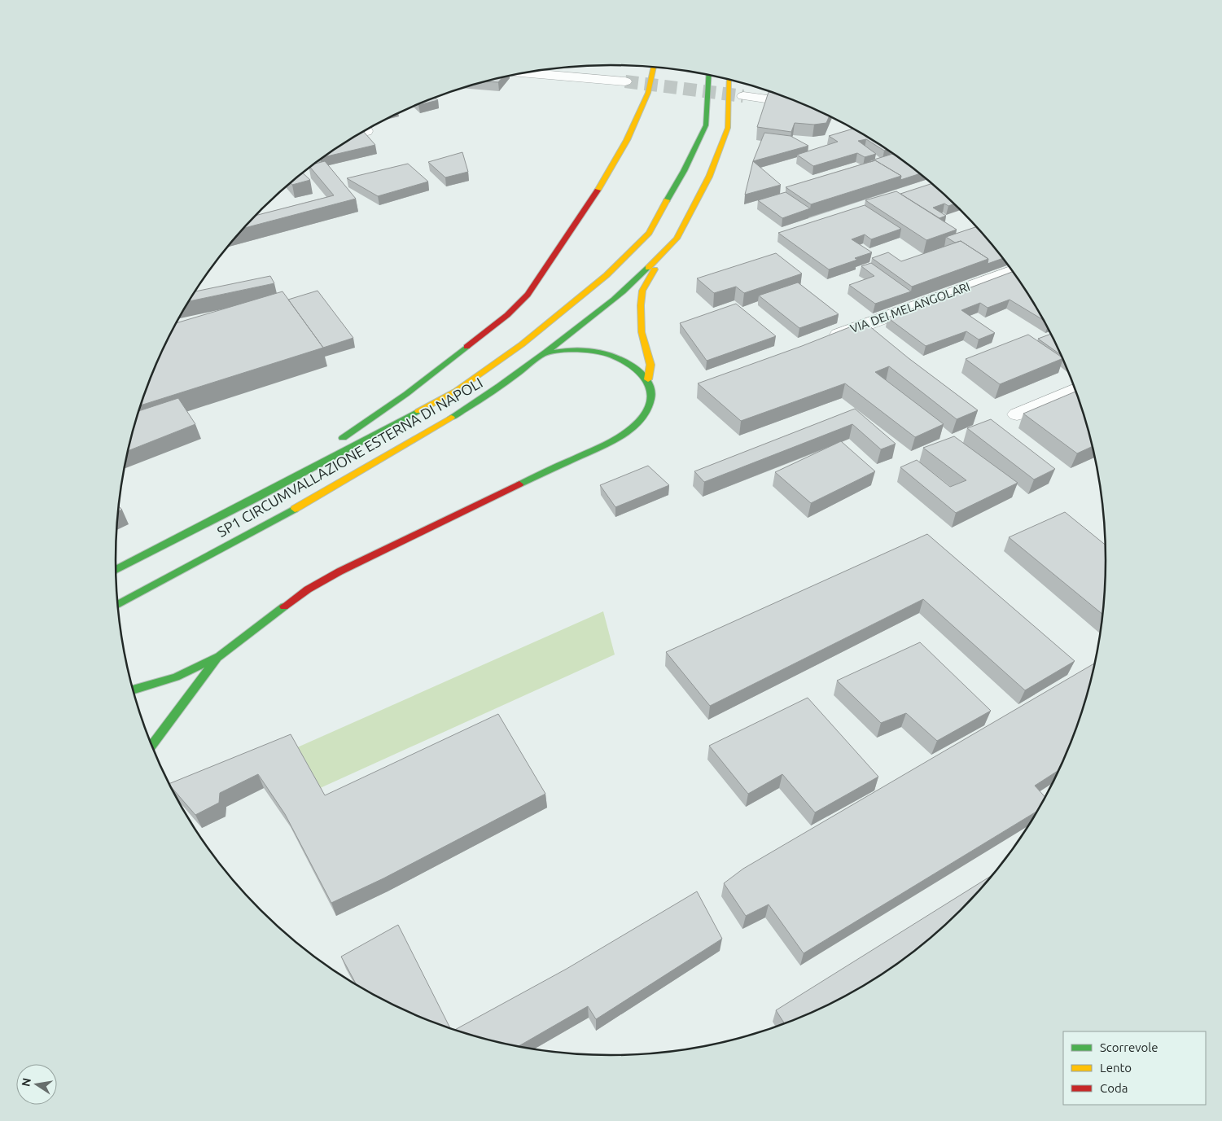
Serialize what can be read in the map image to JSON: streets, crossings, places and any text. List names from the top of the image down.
{
  "streets": {
    "highway": ["SP1 CIRCUMVALLAZIONE ESTERNA DI NAPOLI"],
    "street": ["VIA DEI MELANGOLARI"]
  },
  "legend": ["Scorrevole", "Lento", "Coda"],
  "north": "left"
}
